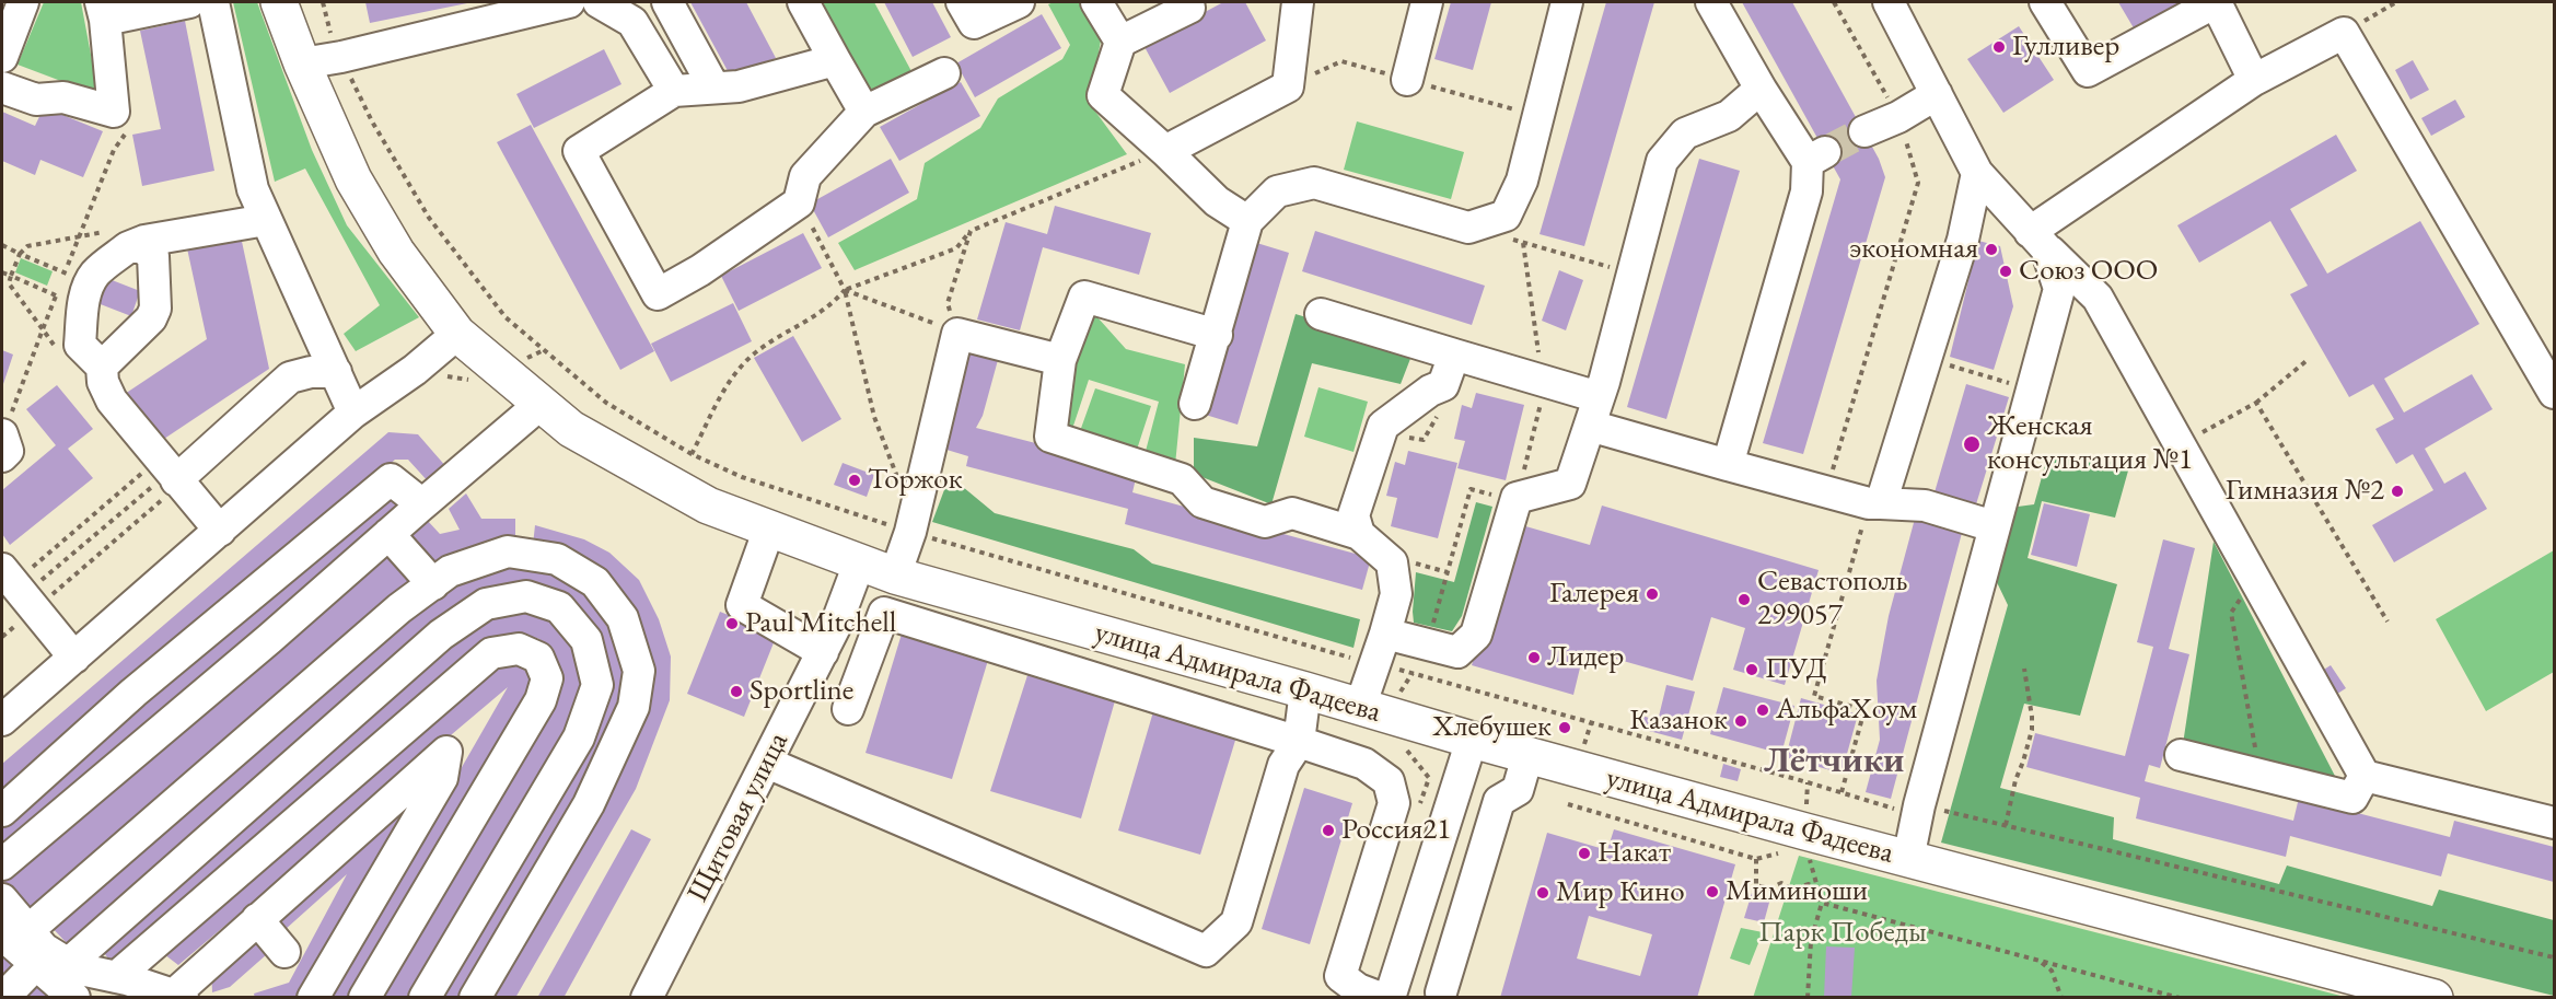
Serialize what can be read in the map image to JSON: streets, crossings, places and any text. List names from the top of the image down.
{
  "streets": {
    "main road": ["улица Адмирала Фадеева"],
    "street": ["Щитовая улица"]
  },
  "crossings": [
    ["улица Адмирала Фадеева", "Щитовая улица"]
  ],
  "districts": ["Лётчики"],
  "parks": ["Парк Победы"],
  "places": [
    "Гулливер",
    "экономная",
    "Союз ООО",
    "Женская консультация №1",
    "Торжок",
    "Гимназия №2",
    "Галерея",
    "Севастополь 299057",
    "Paul Mitchell",
    "Лидер",
    "ПУД",
    "Sportline",
    "АльфаХоум",
    "Казанок",
    "Хлебушек",
    "Россия21",
    "Накат",
    "Миминоши",
    "Мир Кино"
  ]
}
